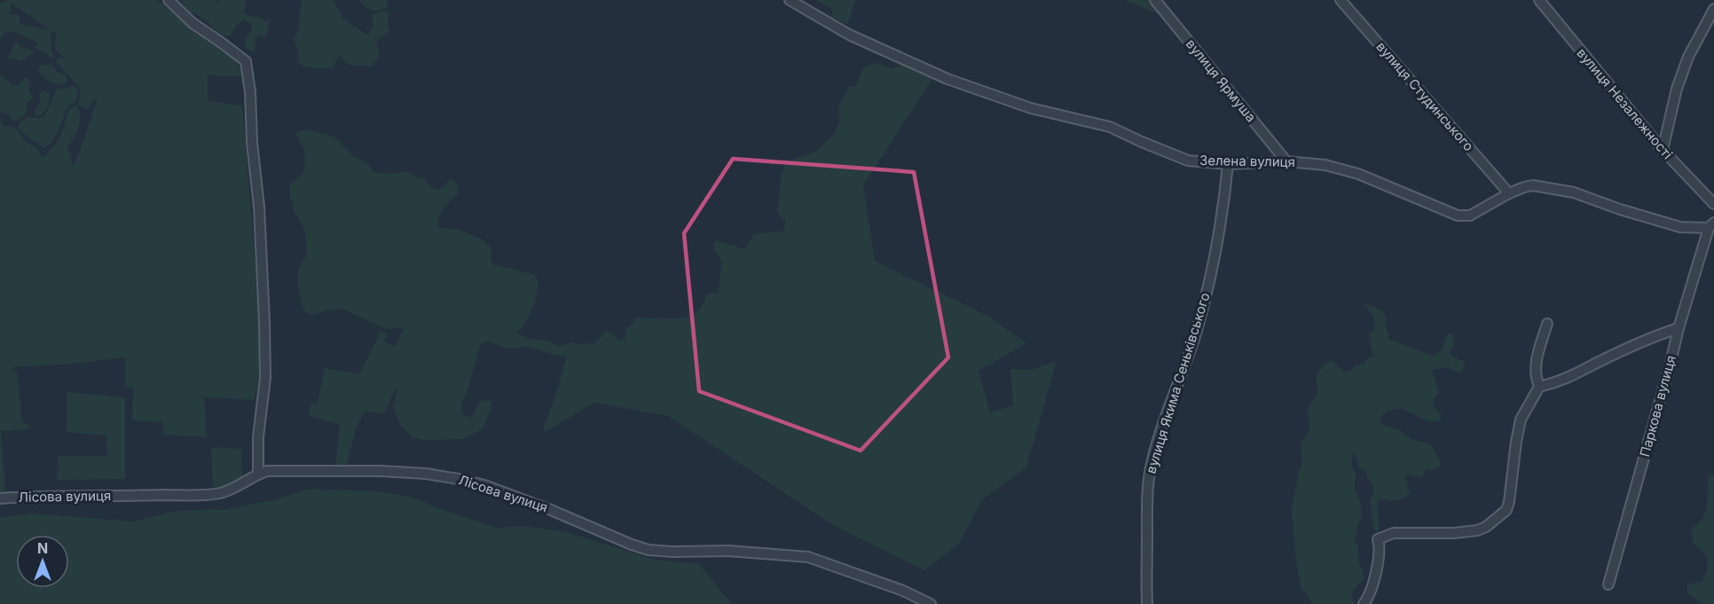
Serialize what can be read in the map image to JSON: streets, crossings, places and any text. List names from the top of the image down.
{
  "streets": {
    "street": [
      "вулиця Ярмуша",
      "вулиця Студинського",
      "вулиця Незалежності",
      "Зелена вулиця",
      "вулиця Якима Сеньківського",
      "Паркова вулиця",
      "Лісова вулиця"
    ]
  },
  "crossings": [
    ["вулиця Ярмуша", "Зелена вулиця"],
    ["вулиця Студинського", "Зелена вулиця"],
    ["Зелена вулиця", "вулиця Якима Сеньківського"],
    ["Зелена вулиця", "Паркова вулиця"]
  ],
  "north": "top"
}
